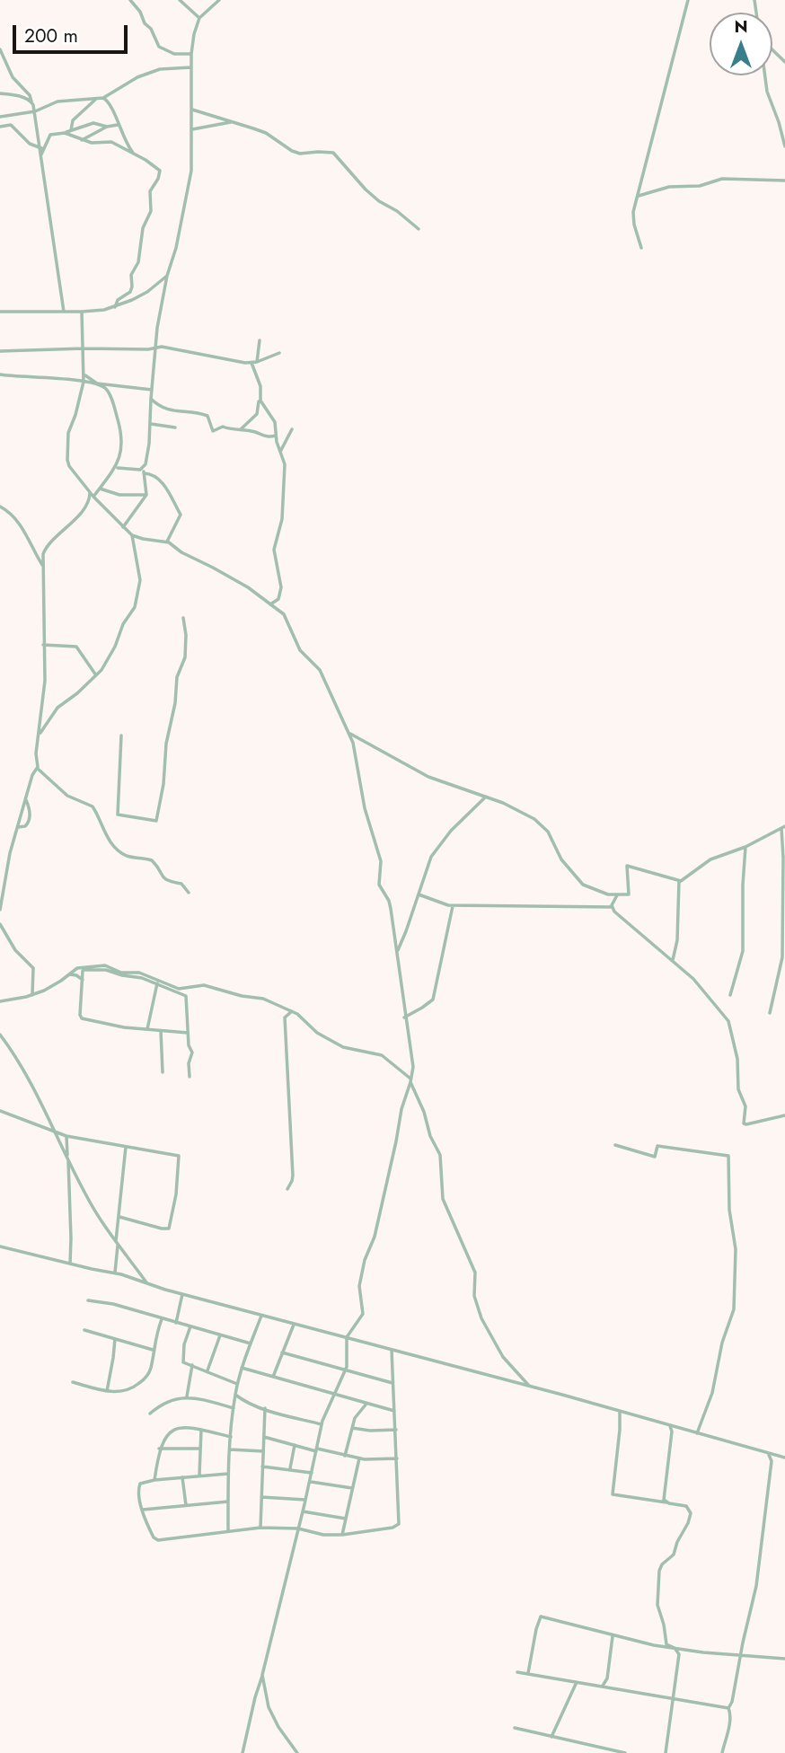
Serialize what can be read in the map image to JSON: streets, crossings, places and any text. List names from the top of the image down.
{
  "scale_bar": "200 m",
  "north": "top"
}
